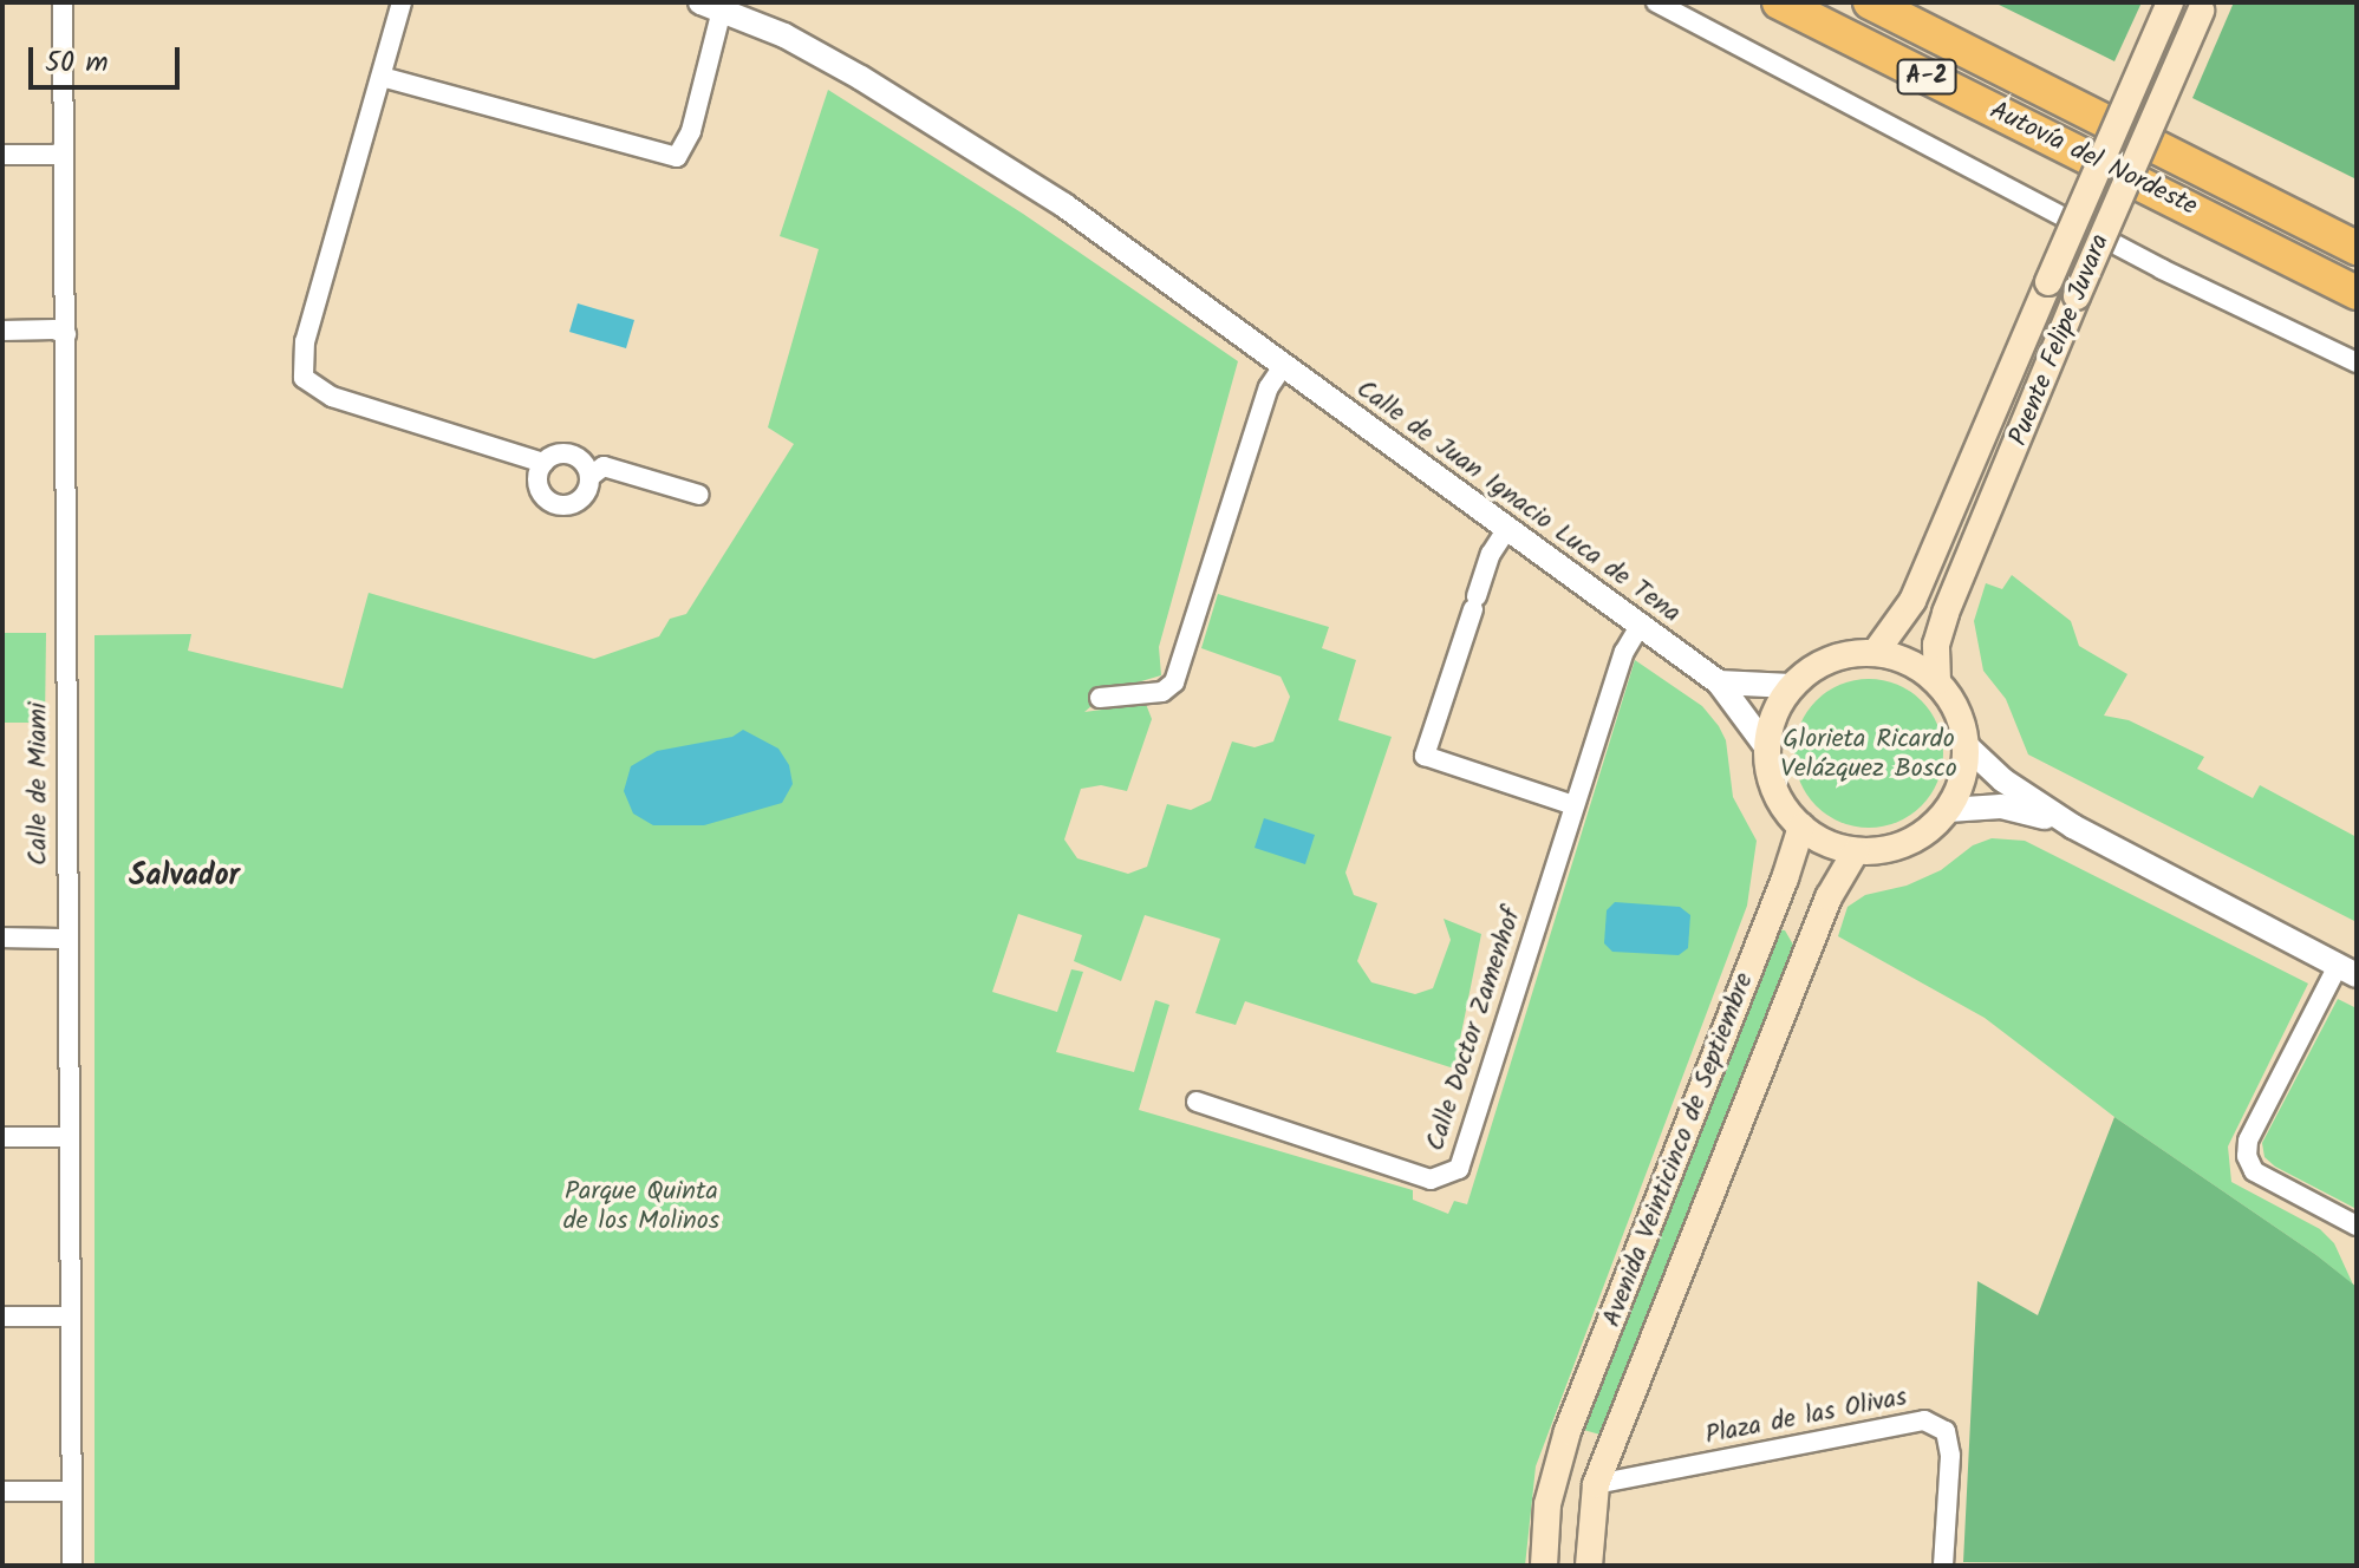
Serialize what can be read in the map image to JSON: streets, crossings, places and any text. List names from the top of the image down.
{
  "streets": {
    "highway": ["A-2", "Autovía del Nordeste"],
    "main road": ["Puente Felipe Juvara", "Avenida Veinticinco de Septiembre"],
    "street": [
      "Calle de Juan Ignacio Luca de Tena",
      "Calle de Miami",
      "Calle Doctor Zamenhof",
      "Plaza de las Olivas"
    ]
  },
  "crossings": [
    ["Puente Felipe Juvara", "Calle de Juan Ignacio Luca de Tena"],
    ["Puente Felipe Juvara", "Avenida Veinticinco de Septiembre"],
    ["Calle de Juan Ignacio Luca de Tena", "Calle Doctor Zamenhof"],
    ["Calle de Juan Ignacio Luca de Tena", "Avenida Veinticinco de Septiembre"],
    ["Avenida Veinticinco de Septiembre", "Plaza de las Olivas"]
  ],
  "districts": ["Salvador"],
  "parks": ["Glorieta Ricardo Velázquez Bosco", "Parque Quinta de los Molinos"],
  "scale_bar": "50 m"
}
